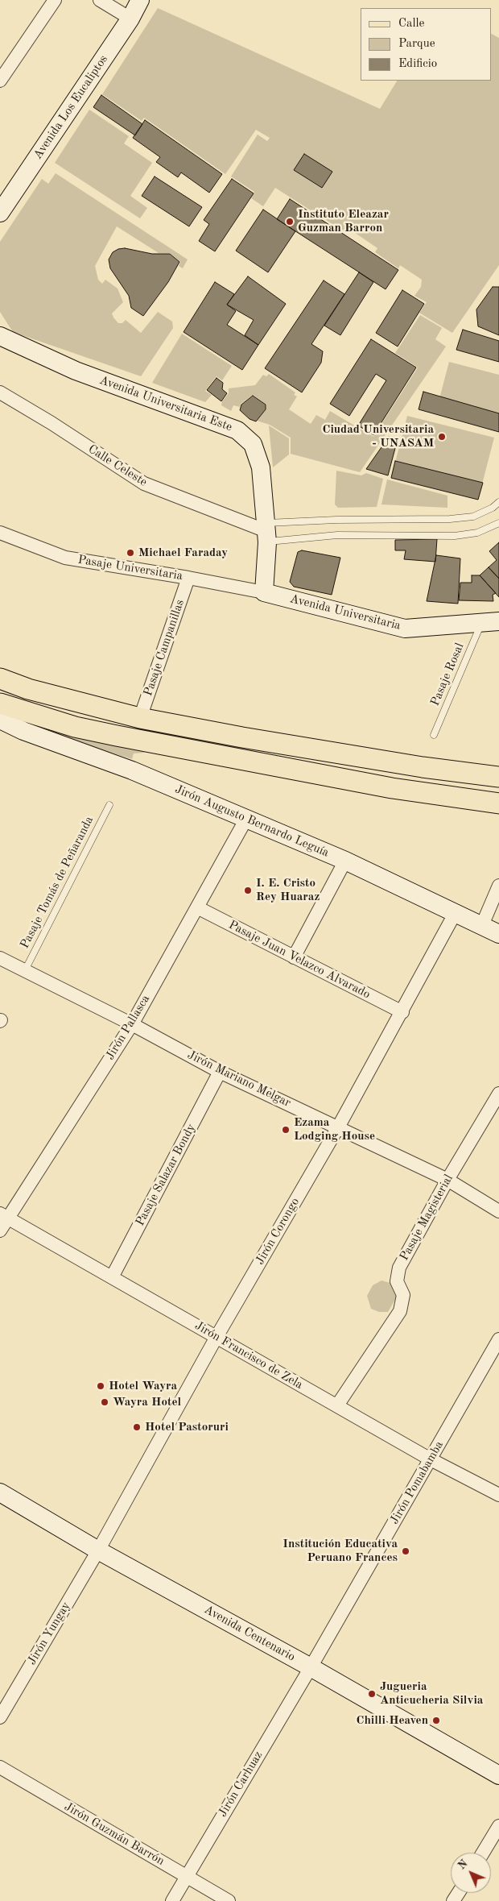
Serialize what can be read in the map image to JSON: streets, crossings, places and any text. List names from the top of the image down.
{
  "streets": {
    "main road": [
      "Avenida Los Eucaliptos",
      "Avenida Universitaria Este",
      "Avenida Universitaria",
      "Jirón Augusto Bernardo Leguía",
      "Avenida Centenario"
    ],
    "street": [
      "Calle Celeste",
      "Pasaje Universitaria",
      "Pasaje Campanillas",
      "Pasaje Juan Velazco Alvarado",
      "Jirón Pallasca",
      "Jirón Mariano Melgar",
      "Pasaje Salazar Bondy",
      "Pasaje Magisterial",
      "Jirón Corongo",
      "Jirón Francisco de Zela",
      "Jirón Pomabamba",
      "Jirón Yungay",
      "Jirón Carhuaz",
      "Jirón Guzmán Barrón"
    ],
    "lane": ["Pasaje Rosal", "Pasaje Tomás de Peñaranda"]
  },
  "crossings": [
    ["Avenida Universitaria Este", "Calle Celeste"],
    ["Avenida Universitaria Este", "Pasaje Universitaria"],
    ["Avenida Universitaria Este", "Avenida Universitaria"],
    ["Pasaje Universitaria", "Avenida Universitaria"],
    ["Pasaje Universitaria", "Pasaje Campanillas"],
    ["Avenida Universitaria", "Pasaje Rosal"],
    ["Jirón Augusto Bernardo Leguía", "Jirón Pallasca"],
    ["Jirón Augusto Bernardo Leguía", "Jirón Corongo"],
    ["Pasaje Tomás de Peñaranda", "Jirón Mariano Melgar"],
    ["Pasaje Juan Velazco Alvarado", "Jirón Pallasca"],
    ["Pasaje Juan Velazco Alvarado", "Jirón Corongo"],
    ["Jirón Pallasca", "Jirón Mariano Melgar"],
    ["Jirón Pallasca", "Jirón Francisco de Zela"],
    ["Jirón Mariano Melgar", "Pasaje Salazar Bondy"],
    ["Jirón Mariano Melgar", "Pasaje Magisterial"],
    ["Jirón Mariano Melgar", "Jirón Corongo"],
    ["Pasaje Salazar Bondy", "Jirón Francisco de Zela"],
    ["Pasaje Magisterial", "Jirón Francisco de Zela"],
    ["Jirón Corongo", "Jirón Francisco de Zela"],
    ["Jirón Corongo", "Jirón Yungay"],
    ["Jirón Corongo", "Avenida Centenario"],
    ["Jirón Francisco de Zela", "Jirón Pomabamba"],
    ["Jirón Pomabamba", "Avenida Centenario"],
    ["Jirón Pomabamba", "Jirón Carhuaz"],
    ["Jirón Yungay", "Avenida Centenario"],
    ["Avenida Centenario", "Jirón Carhuaz"],
    ["Jirón Carhuaz", "Jirón Guzmán Barrón"]
  ],
  "places": [
    "Instituto Eleazar Guzman Barron",
    "Ciudad Universitaria - UNASAM",
    "Michael Faraday",
    "I. E. Cristo Rey Huaraz",
    "Ezama Lodging House",
    "Hotel Wayra",
    "Wayra Hotel",
    "Hotel Pastoruri",
    "Institución Educativa Peruano Frances",
    "Jugueria Anticucheria Silvia",
    "Chilli Heaven"
  ],
  "legend": ["Calle", "Parque", "Edificio"],
  "north": "top left"
}
